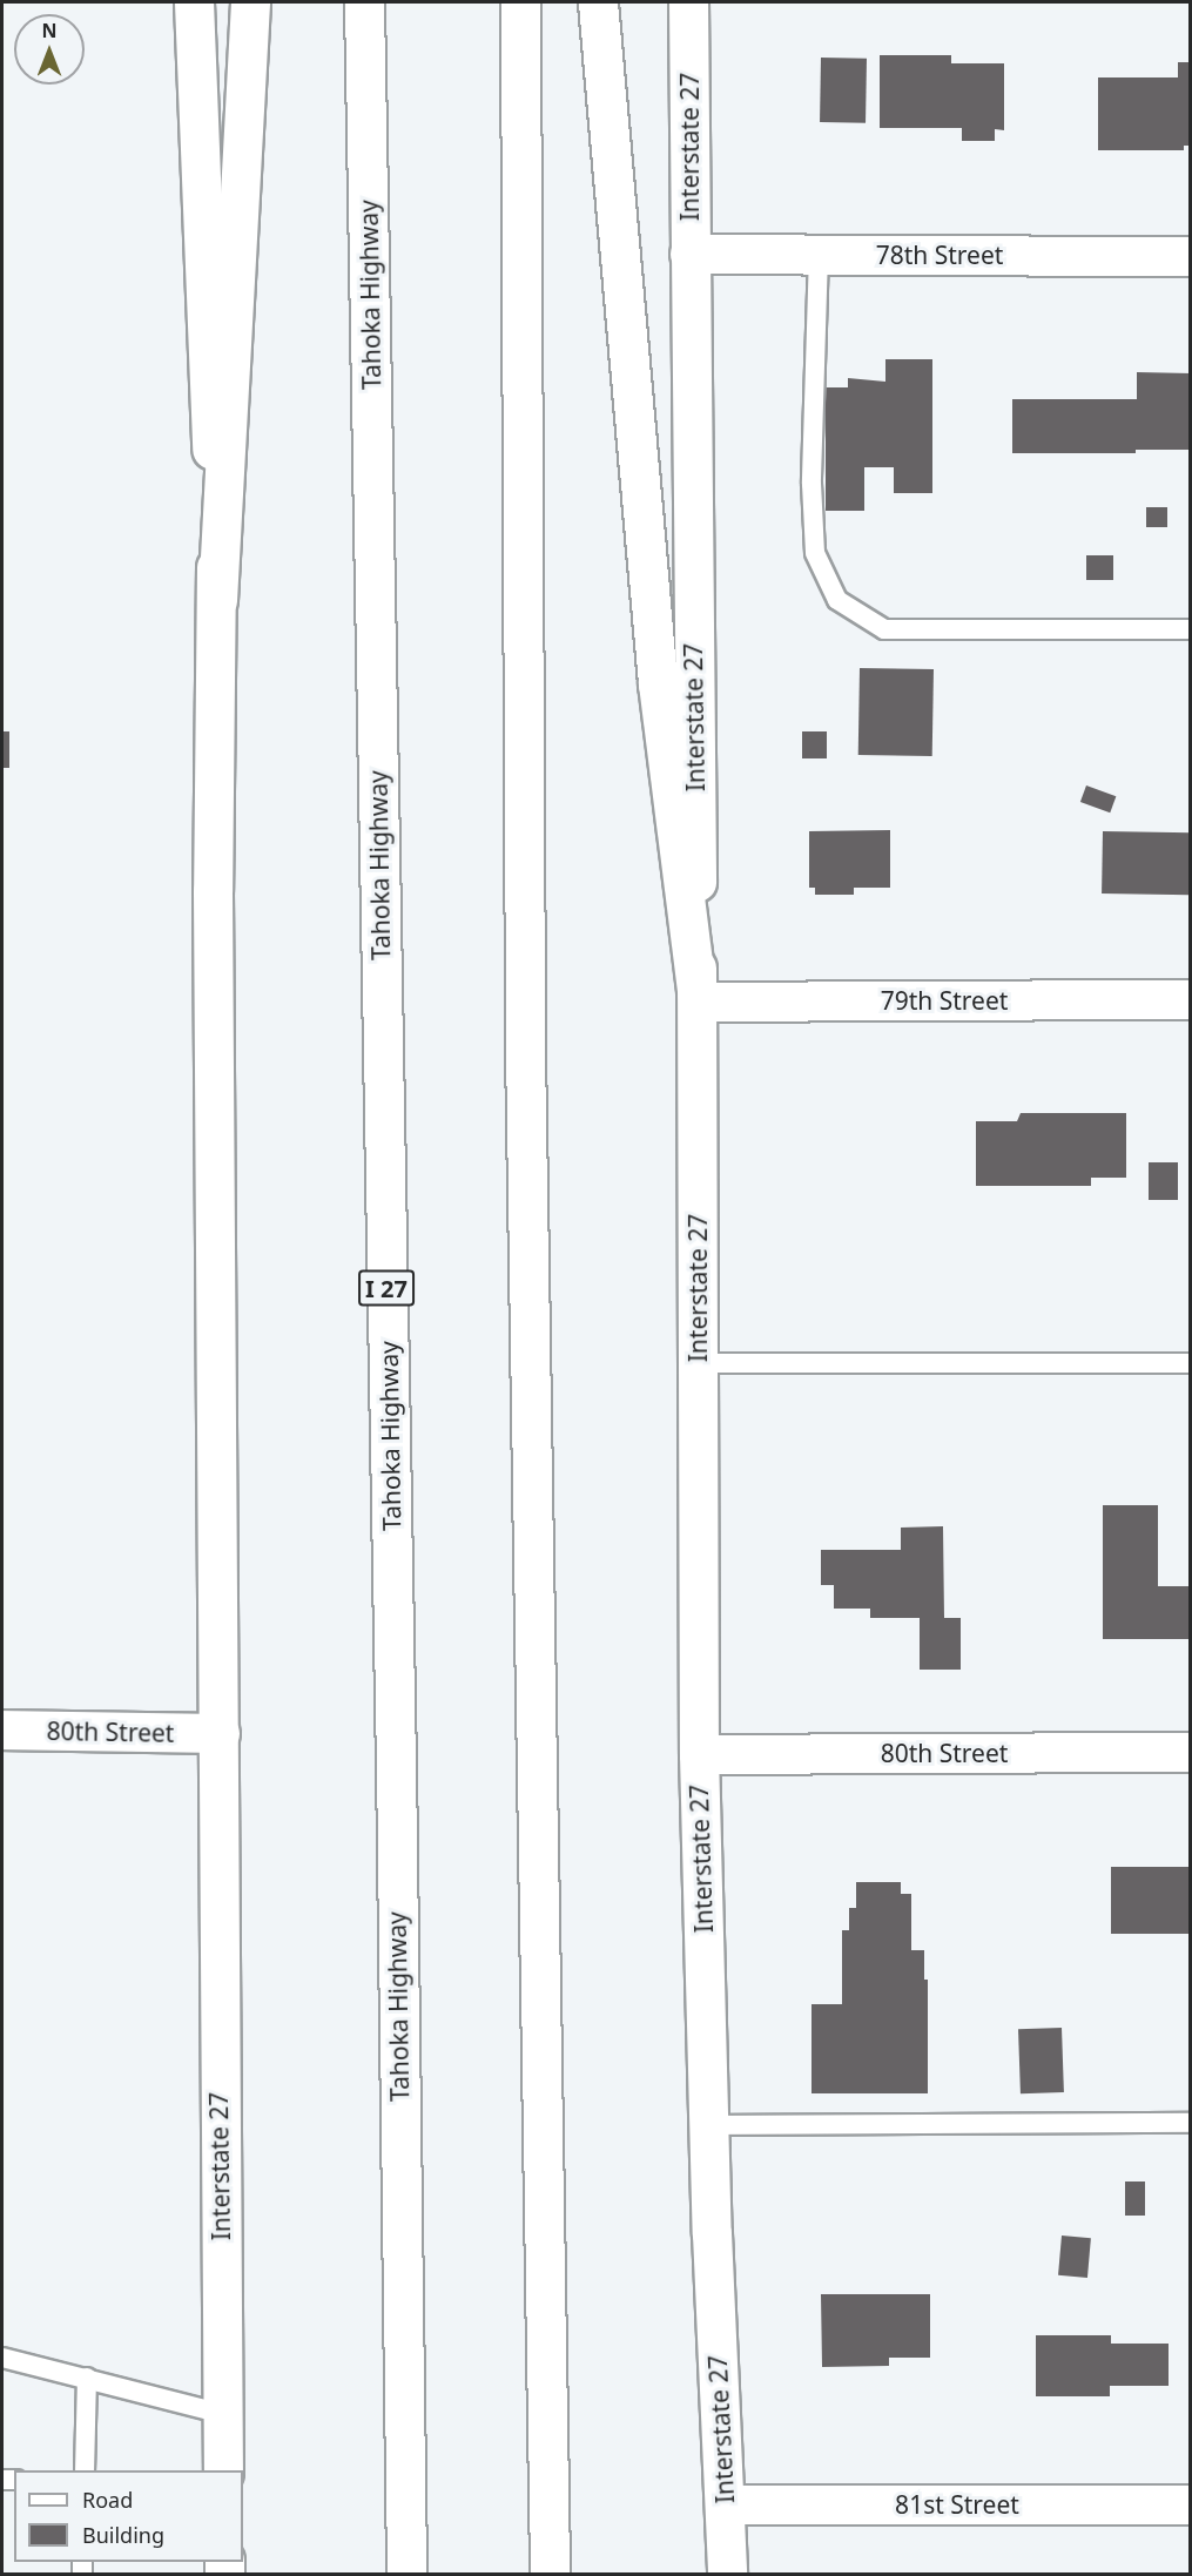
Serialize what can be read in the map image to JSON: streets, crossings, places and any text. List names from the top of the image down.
{
  "streets": {
    "main road": [
      "Interstate 27",
      "78th Street",
      "Tahoka Highway",
      "79th Street",
      "I 27",
      "80th Street",
      "81st Street"
    ]
  },
  "crossings": [
    ["Interstate 27", "78th Street"],
    ["Interstate 27", "79th Street"],
    ["Interstate 27", "80th Street"],
    ["Interstate 27", "81st Street"]
  ],
  "legend": ["Road", "Building"],
  "north": "top"
}
